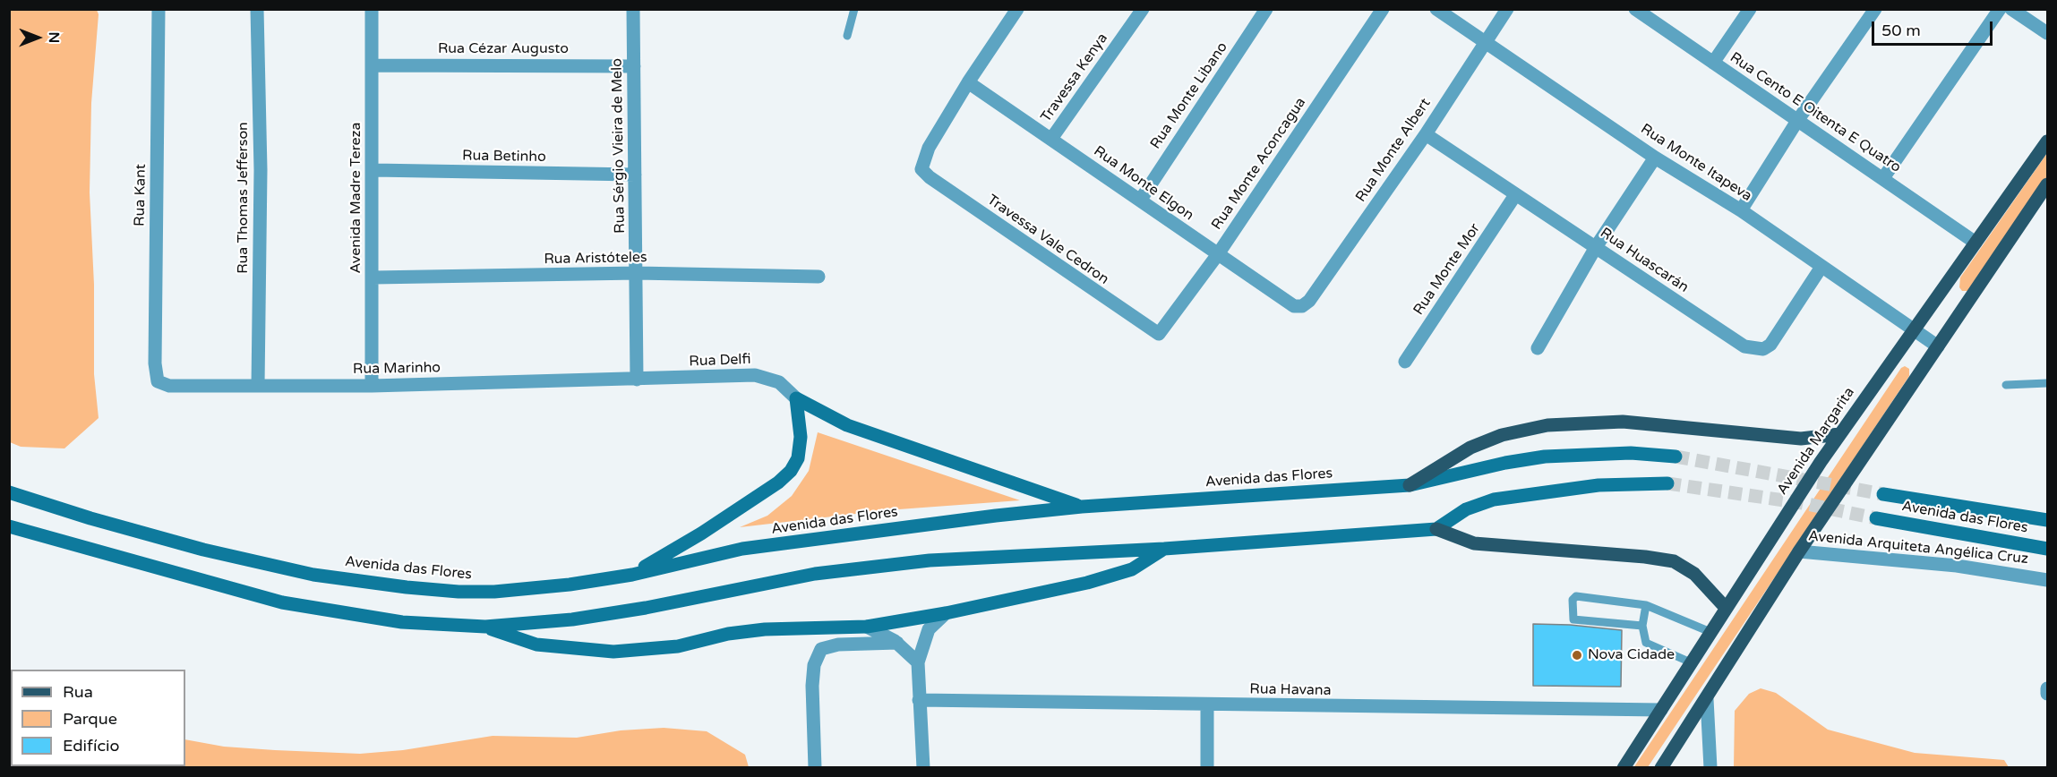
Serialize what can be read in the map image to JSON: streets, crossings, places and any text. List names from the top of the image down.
{
  "streets": {
    "main road": ["Avenida Margarita", "Avenida das Flores"],
    "street": [
      "Rua Cézar Augusto",
      "Travessa Kenya",
      "Rua Monte Libano",
      "Rua Cento E Oitenta E Quatro",
      "Rua Sérgio Vieira de Melo",
      "Rua Monte Albert",
      "Rua Betinho",
      "Rua Monte Itapeva",
      "Rua Monte Aconcagua",
      "Rua Monte Elgon",
      "Rua Kant",
      "Rua Thomas Jefferson",
      "Avenida Madre Tereza",
      "Travessa Vale Cedron",
      "Rua Aristóteles",
      "Rua Huascarán",
      "Rua Monte Mor",
      "Rua Delfi",
      "Rua Marinho",
      "Avenida Arquiteta Angélica Cruz",
      "Rua Havana"
    ]
  },
  "crossings": [
    ["Rua Cézar Augusto", "Rua Sérgio Vieira de Melo"],
    ["Rua Cézar Augusto", "Avenida Madre Tereza"],
    ["Travessa Kenya", "Rua Monte Elgon"],
    ["Rua Monte Libano", "Rua Monte Elgon"],
    ["Rua Cento E Oitenta E Quatro", "Avenida Margarita"],
    ["Rua Sérgio Vieira de Melo", "Rua Betinho"],
    ["Rua Sérgio Vieira de Melo", "Rua Aristóteles"],
    ["Rua Sérgio Vieira de Melo", "Rua Delfi"],
    ["Rua Sérgio Vieira de Melo", "Rua Marinho"],
    ["Rua Monte Albert", "Rua Monte Itapeva"],
    ["Rua Monte Albert", "Rua Monte Elgon"],
    ["Rua Monte Albert", "Rua Huascarán"],
    ["Rua Betinho", "Avenida Madre Tereza"],
    ["Rua Monte Itapeva", "Rua Huascarán"],
    ["Rua Monte Itapeva", "Avenida Margarita"],
    ["Rua Monte Aconcagua", "Rua Monte Elgon"],
    ["Rua Monte Aconcagua", "Travessa Vale Cedron"],
    ["Rua Monte Elgon", "Travessa Vale Cedron"],
    ["Rua Kant", "Rua Marinho"],
    ["Rua Thomas Jefferson", "Rua Marinho"],
    ["Avenida Madre Tereza", "Rua Aristóteles"],
    ["Avenida Madre Tereza", "Rua Marinho"],
    ["Rua Huascarán", "Rua Monte Mor"],
    ["Rua Delfi", "Rua Marinho"],
    ["Avenida Margarita", "Rua Havana"]
  ],
  "places": ["Nova Cidade"],
  "legend": ["Rua", "Parque", "Edifício"],
  "scale_bar": "50 m",
  "north": "right"
}
